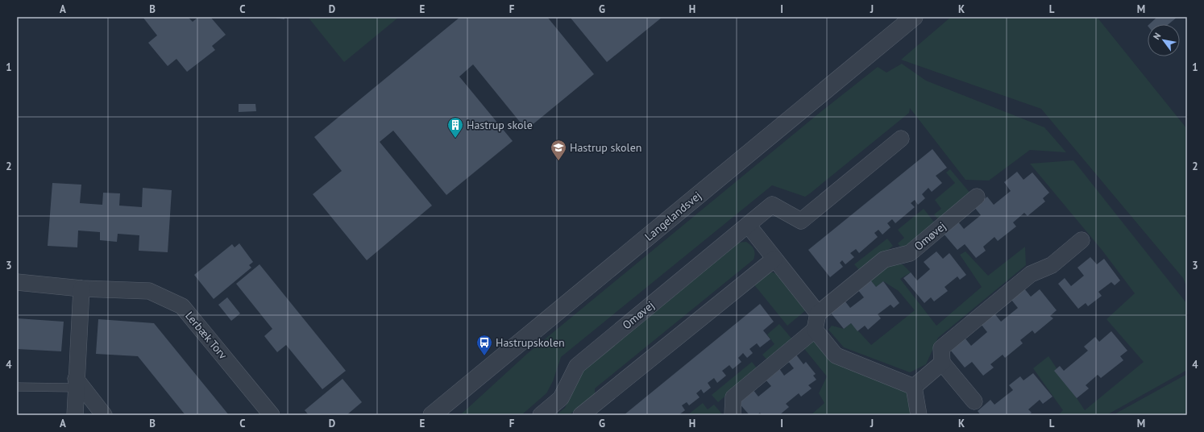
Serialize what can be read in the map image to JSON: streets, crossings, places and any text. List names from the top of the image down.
{
  "streets": {
    "street": ["Langelandsvej", "Omøvej", "Lerbæk Torv"]
  },
  "places": {
    "building": ["Hastrup skole"],
    "school or university": ["Hastrup skolen"],
    "bus stop": ["Hastrupskolen"]
  },
  "north": "top left",
  "grid": {
    "columns": [
      "A",
      "B",
      "C",
      "D",
      "E",
      "F",
      "G",
      "H",
      "I",
      "J",
      "K",
      "L",
      "M"
    ],
    "rows": [
      "1",
      "2",
      "3",
      "4"
    ]
  }
}
